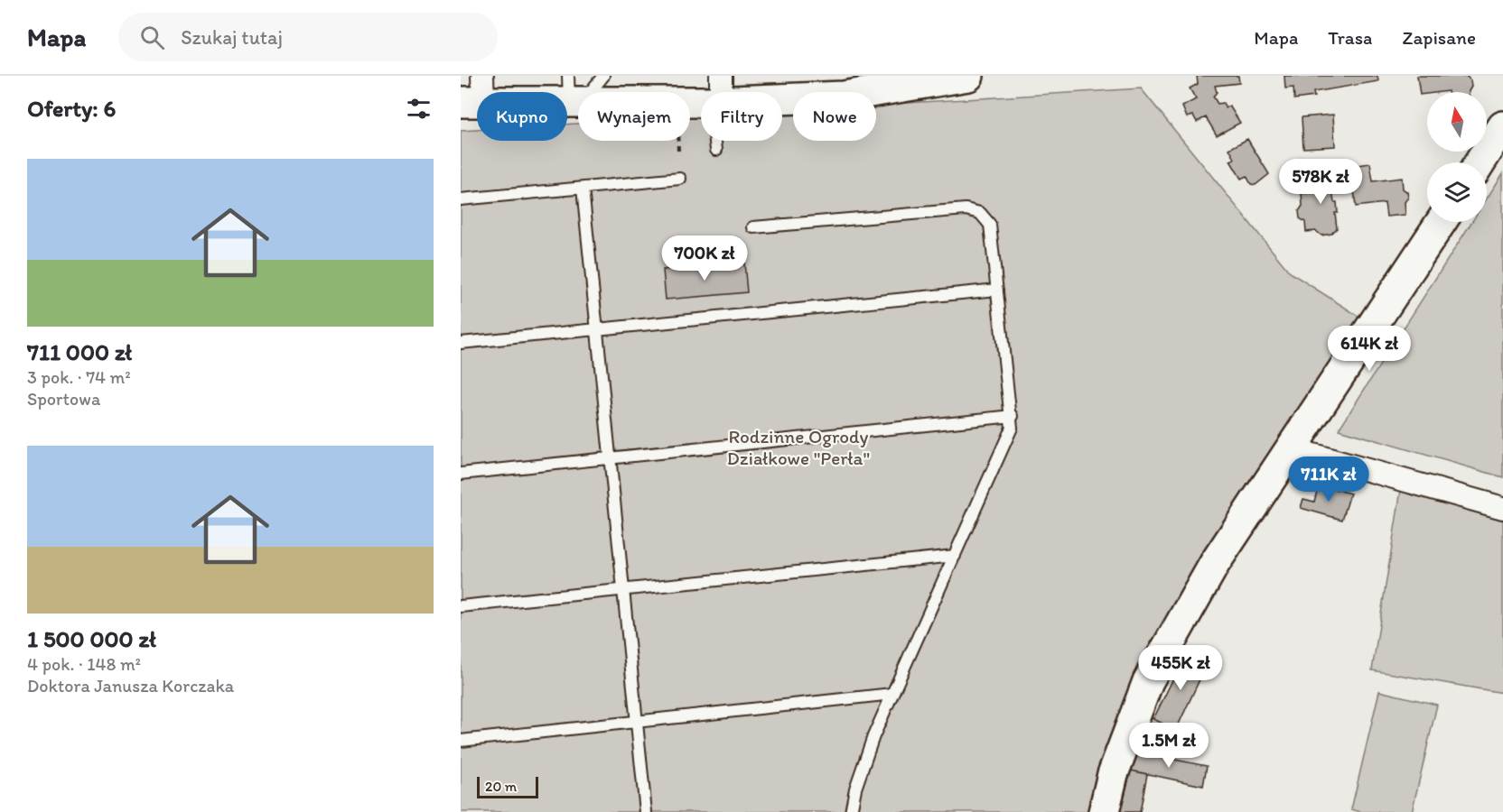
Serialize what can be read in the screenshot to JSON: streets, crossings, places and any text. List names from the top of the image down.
{
  "parks": ["Rodzinne Ogrody Działkowe \"Perła\""],
  "scale_bar": "20 m",
  "north": "top",
  "page": {
    "header": "Mapa",
    "search": "Szukaj tutaj",
    "nav": ["Mapa", "Trasa", "Zapisane"],
    "heading": "Oferty: 6",
    "chip": [
      "Kupno",
      "Wynajem",
      "Filtry",
      "Nowe"
    ],
    "list": [
      {
        "name": "711 000 zł",
        "note": "3 pok. · 74 m² · Sportowa"
      },
      {
        "name": "1 500 000 zł",
        "note": "4 pok. · 148 m² · Doktora Janusza Korczaka"
      }
    ],
    "price": [
      "578K zł",
      "700K zł",
      "614K zł",
      "711K zł",
      "455K zł",
      "1.5M zł"
    ],
    "scale": "20 m"
  }
}
